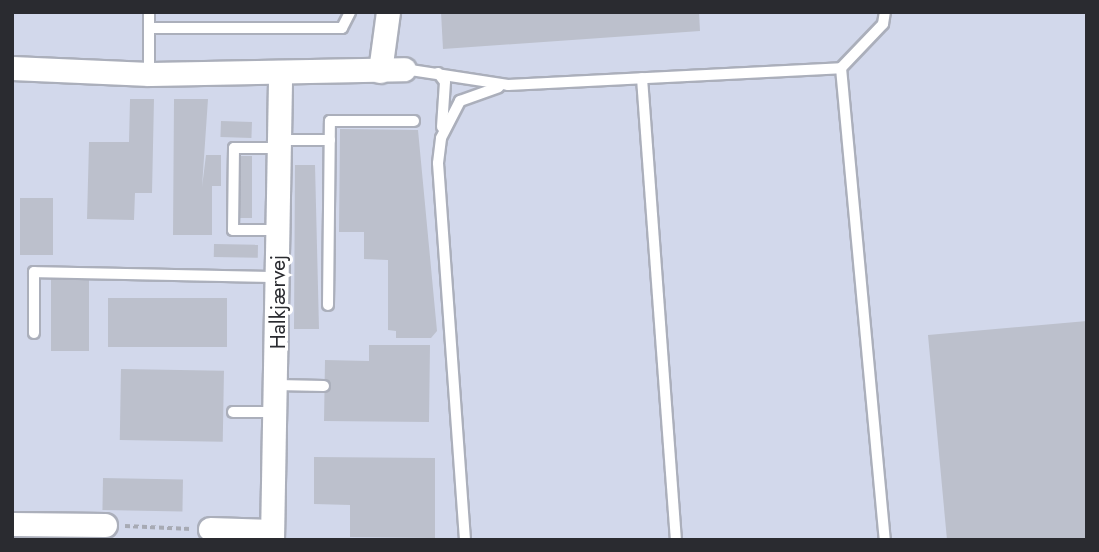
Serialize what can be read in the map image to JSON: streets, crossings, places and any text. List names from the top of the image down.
{
  "streets": {
    "street": ["Halkjærvej"]
  }
}
